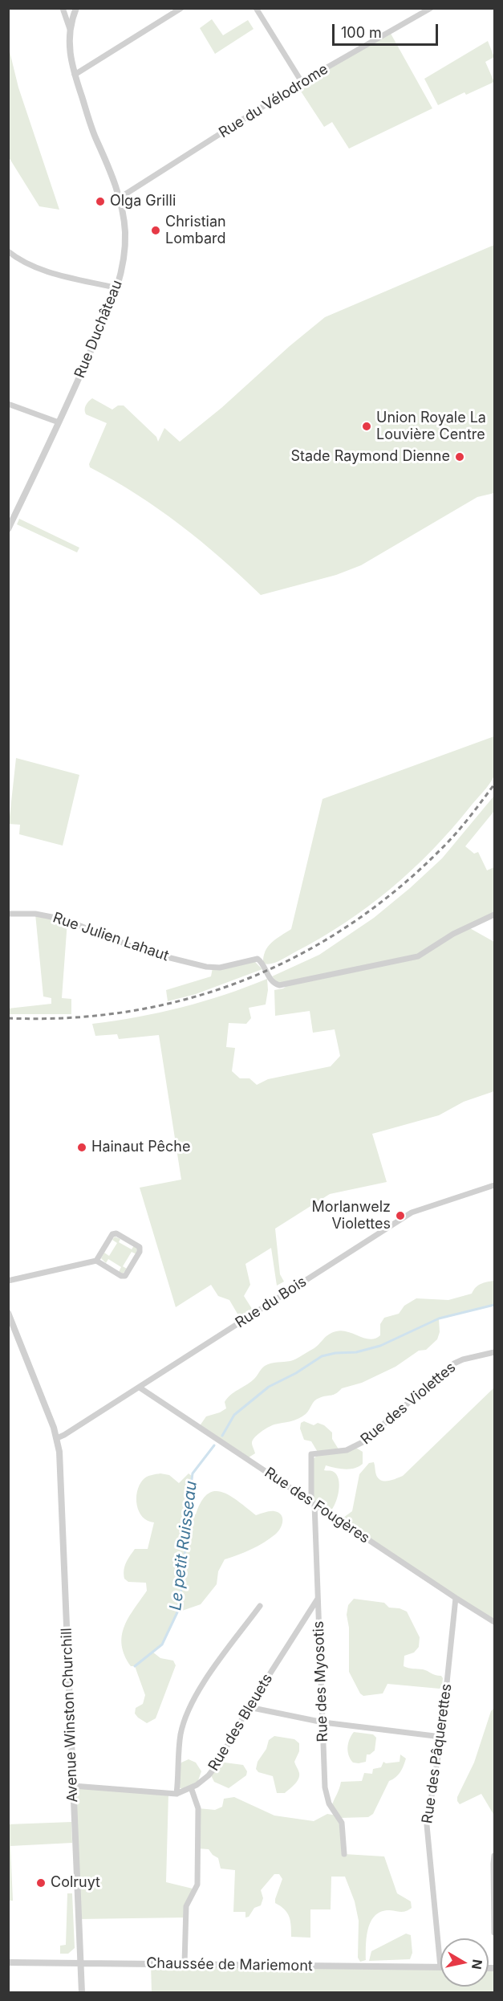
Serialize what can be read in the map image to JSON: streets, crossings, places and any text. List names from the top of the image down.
{
  "streets": {
    "street": [
      "Rue du Vélodrome",
      "Rue Duchâteau",
      "Rue Julien Lahaut",
      "Rue du Bois",
      "Rue des Violettes",
      "Rue des Fougères",
      "Rue des Myosotis",
      "Avenue Winston Churchill",
      "Rue des Bleuets",
      "Rue des Pâquerettes",
      "Chaussée de Mariemont"
    ]
  },
  "crossings": [
    ["Rue du Vélodrome", "Rue Duchâteau"],
    ["Rue du Bois", "Rue des Fougères"],
    ["Rue du Bois", "Avenue Winston Churchill"],
    ["Rue des Violettes", "Rue des Fougères"],
    ["Rue des Violettes", "Rue des Myosotis"],
    ["Rue des Fougères", "Rue des Myosotis"],
    ["Rue des Fougères", "Rue des Pâquerettes"],
    ["Rue des Myosotis", "Rue des Bleuets"],
    ["Avenue Winston Churchill", "Rue des Bleuets"],
    ["Avenue Winston Churchill", "Chaussée de Mariemont"],
    ["Rue des Pâquerettes", "Chaussée de Mariemont"]
  ],
  "water": ["Le petit Ruisseau"],
  "places": [
    "Olga Grilli",
    "Christian Lombard",
    "Union Royale La Louvière Centre",
    "Stade Raymond Dienne",
    "Hainaut Pêche",
    "Morlanwelz Violettes",
    "Colruyt"
  ],
  "scale_bar": "100 m",
  "north": "right"
}
